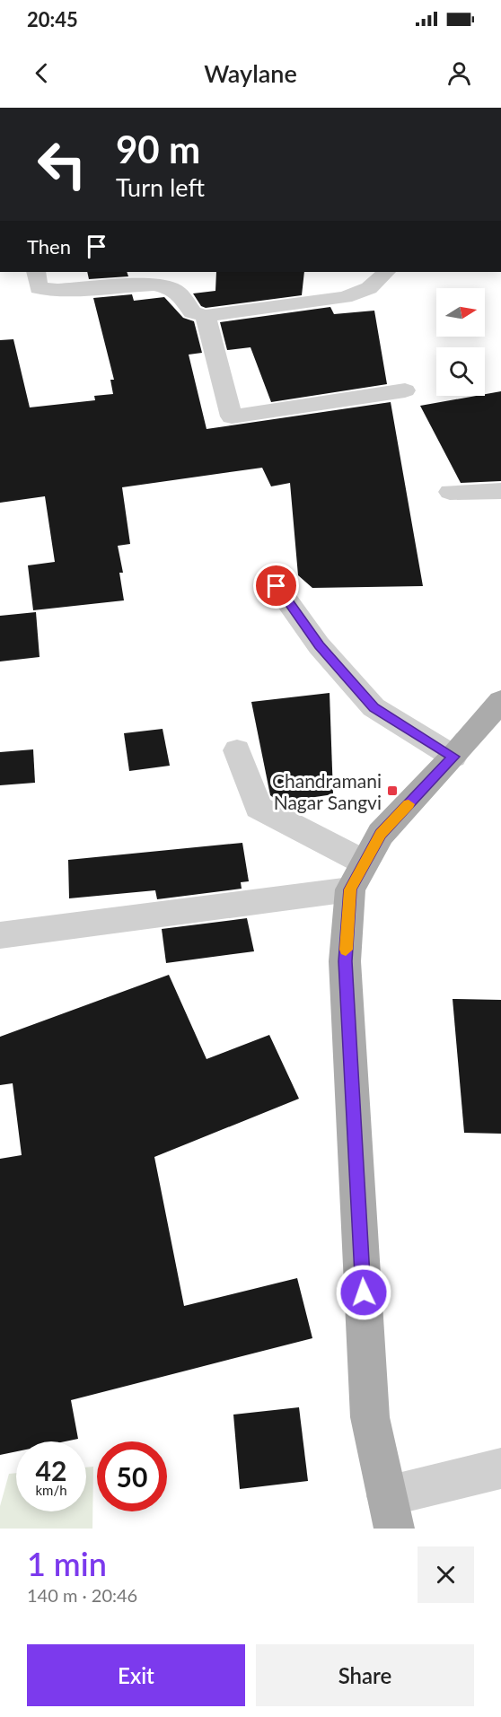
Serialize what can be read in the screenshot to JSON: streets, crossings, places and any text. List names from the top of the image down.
{
  "places": {
    "transit": ["Chandramani Nagar Sangvi"]
  },
  "north": "right",
  "page": {
    "status": "20:45",
    "header": "Waylane",
    "turn": ["90 m", "Turn left"],
    "then": "Then",
    "speed": "42 km/h",
    "limit": "50",
    "heading": ["1 min", "140 m · 20:46"],
    "buttons": ["Exit", "Share"]
  }
}
